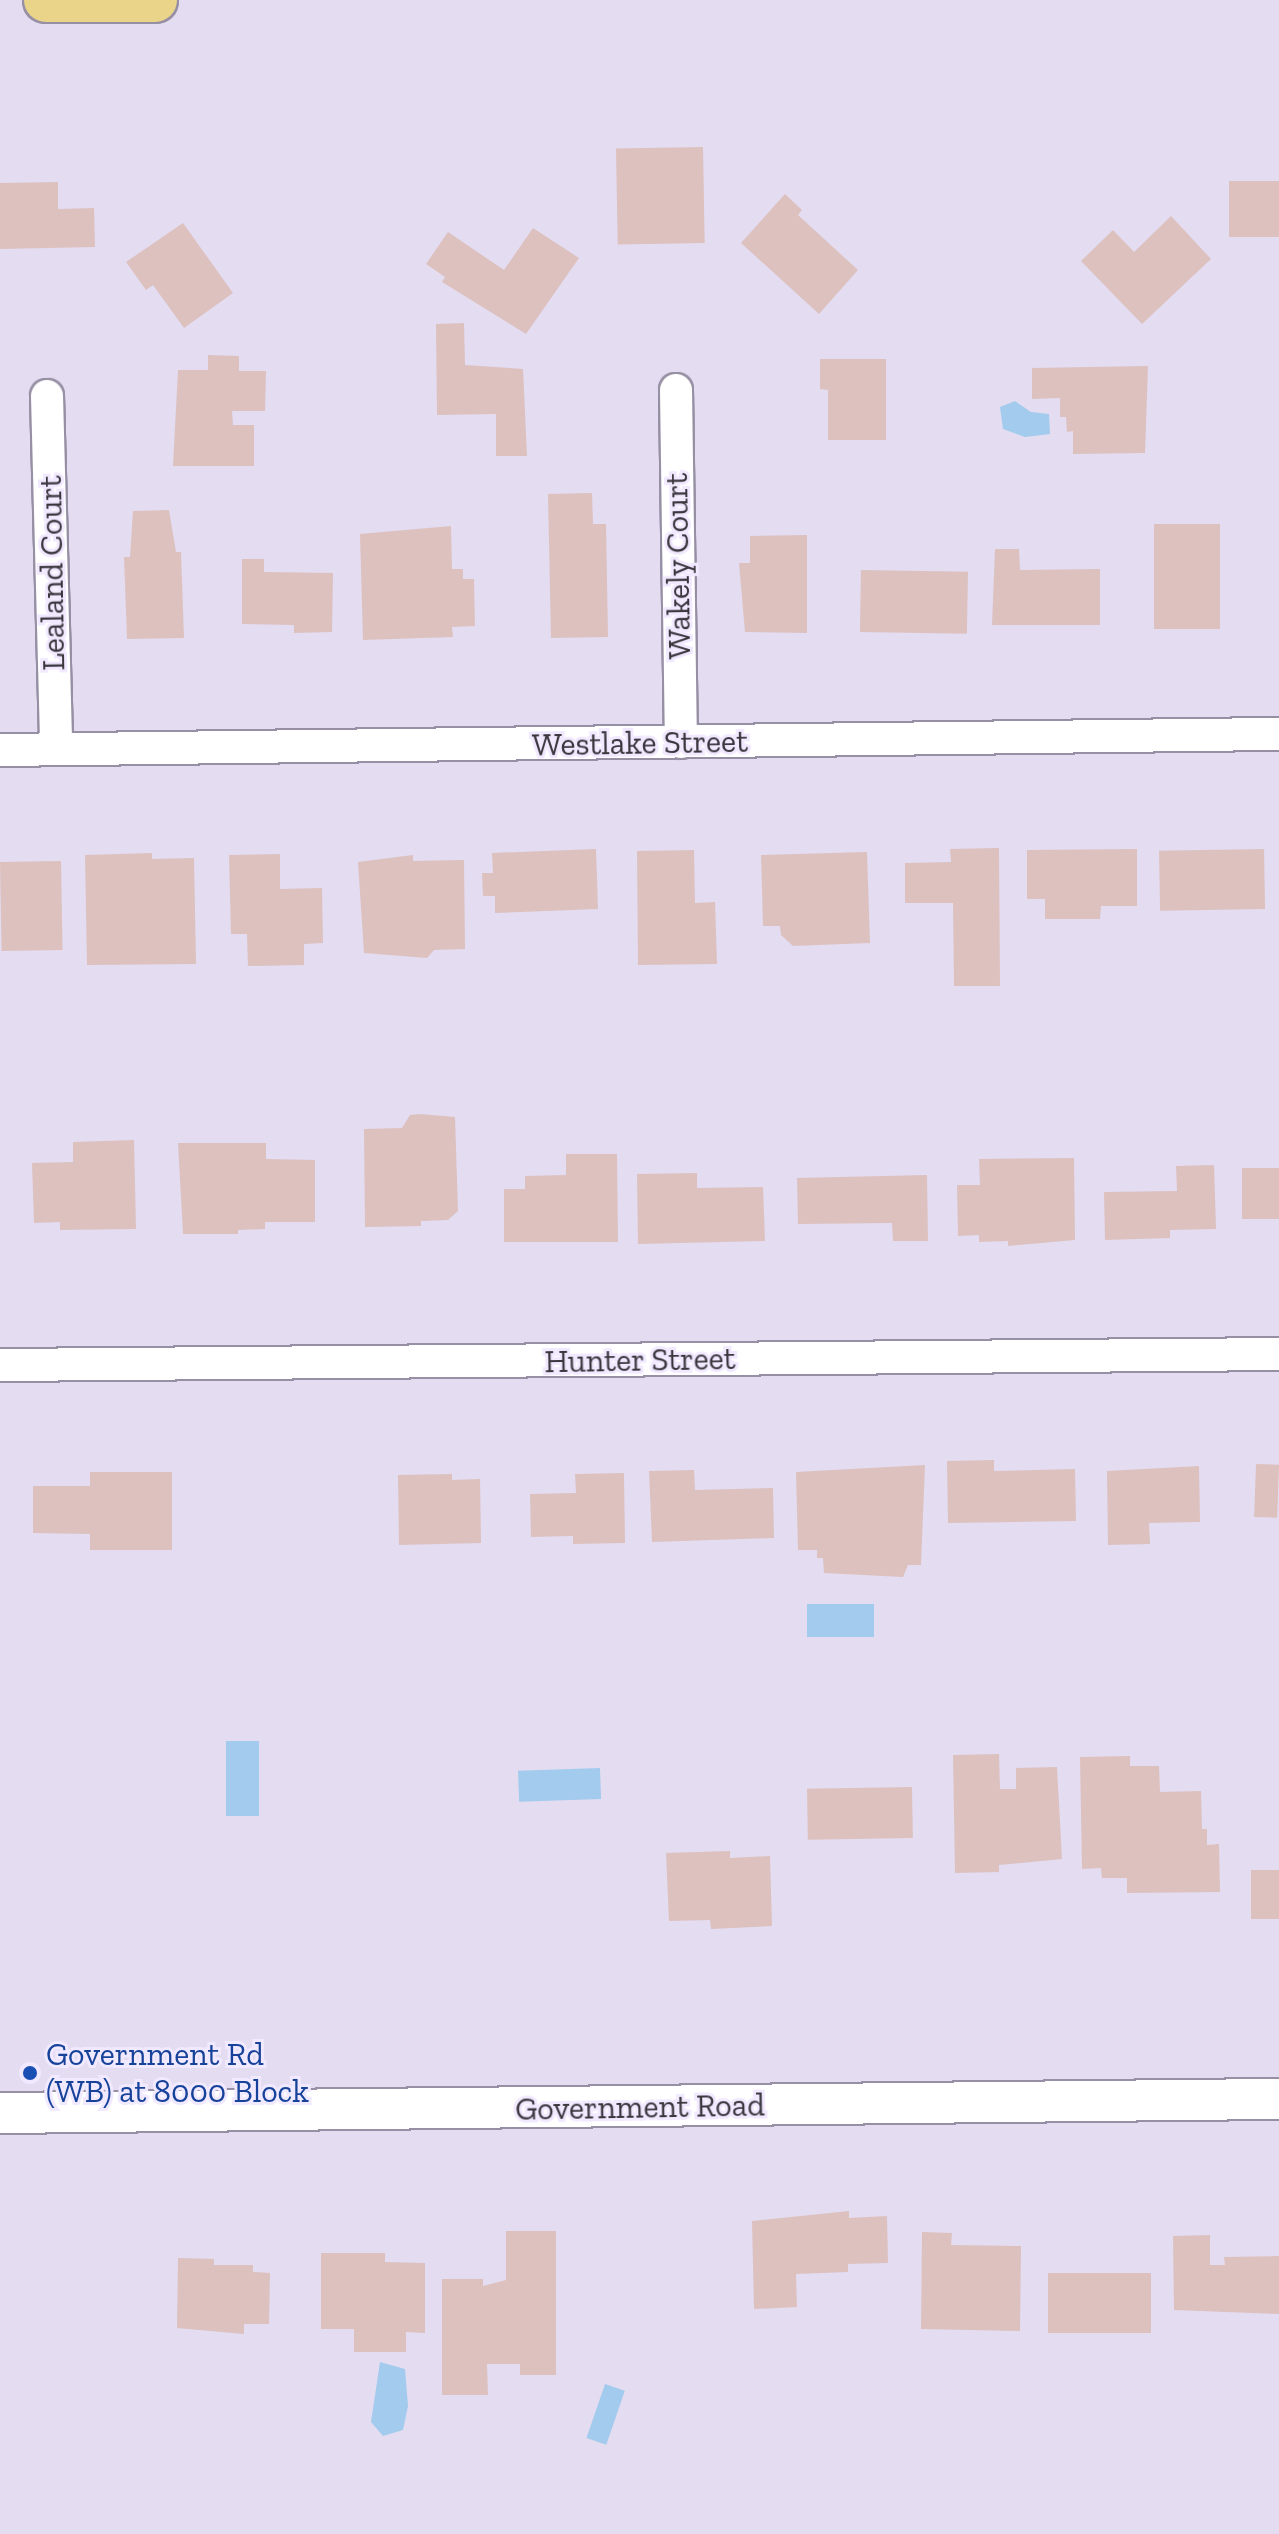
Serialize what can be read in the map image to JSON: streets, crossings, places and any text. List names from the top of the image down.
{
  "streets": {
    "street": [
      "Wakely Court",
      "Lealand Court",
      "Westlake Street",
      "Hunter Street",
      "Government Road"
    ]
  },
  "crossings": [
    ["Wakely Court", "Westlake Street"],
    ["Lealand Court", "Westlake Street"]
  ],
  "places": ["Government Rd (WB) at 8000 Block"]
}
